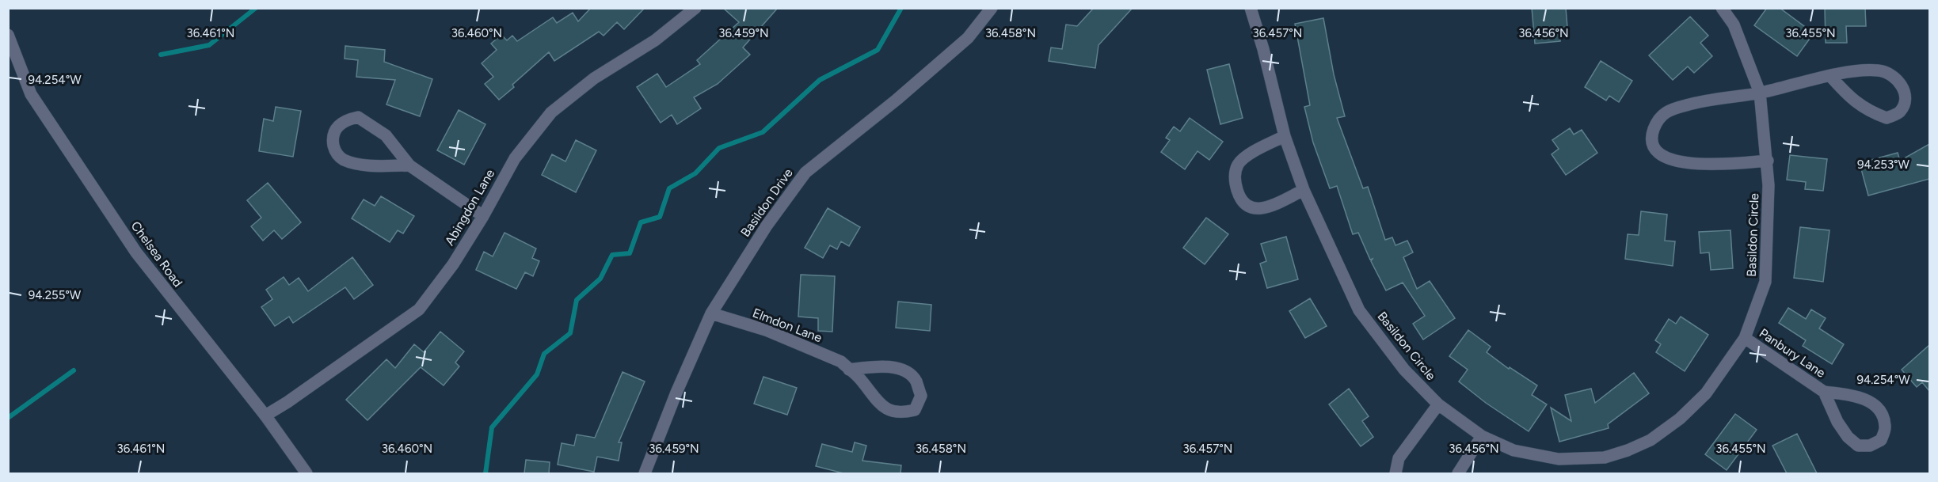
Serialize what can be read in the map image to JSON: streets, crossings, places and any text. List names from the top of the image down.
{
  "streets": {
    "street": [
      "Basildon Drive",
      "Abingdon Lane",
      "Basildon Circle",
      "Chelsea Road",
      "Elmdon Lane",
      "Panbury Lane"
    ]
  },
  "crossings": [
    ["Basildon Drive", "Elmdon Lane"],
    ["Abingdon Lane", "Chelsea Road"],
    ["Basildon Circle", "Panbury Lane"]
  ],
  "coordinates": [
    "36.455°N",
    "36.461°N",
    "36.460°N",
    "36.459°N",
    "36.458°N",
    "36.457°N",
    "36.456°N",
    "94.254°W",
    "94.253°W",
    "94.255°W"
  ]
}
